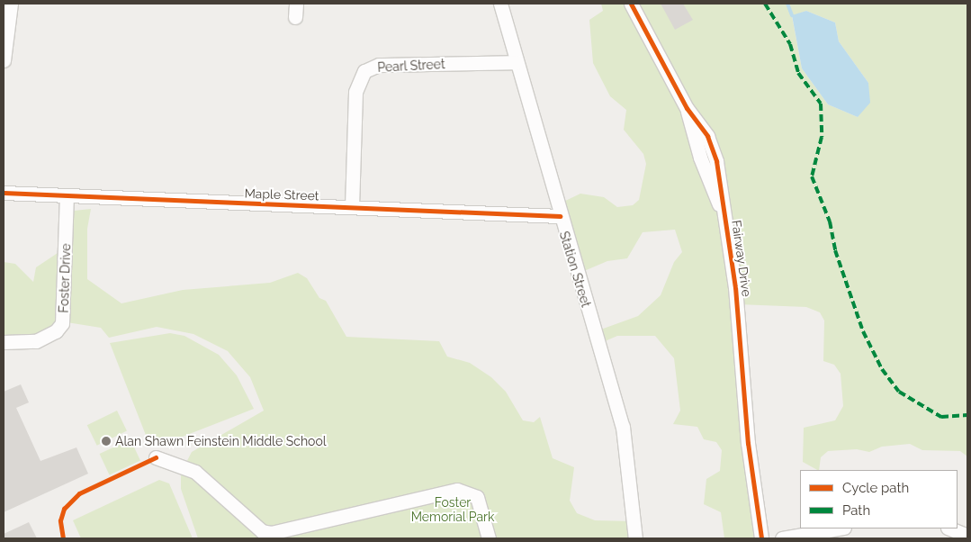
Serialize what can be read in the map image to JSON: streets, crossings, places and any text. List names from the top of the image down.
{
  "streets": {
    "street": [
      "Pearl Street",
      "Maple Street",
      "Fairway Drive",
      "Station Street",
      "Foster Drive"
    ]
  },
  "crossings": [
    ["Pearl Street", "Maple Street"],
    ["Pearl Street", "Station Street"],
    ["Maple Street", "Station Street"],
    ["Maple Street", "Foster Drive"]
  ],
  "parks": ["Foster Memorial Park"],
  "places": ["Alan Shawn Feinstein Middle School"],
  "legend": ["Cycle path", "Path"]
}
